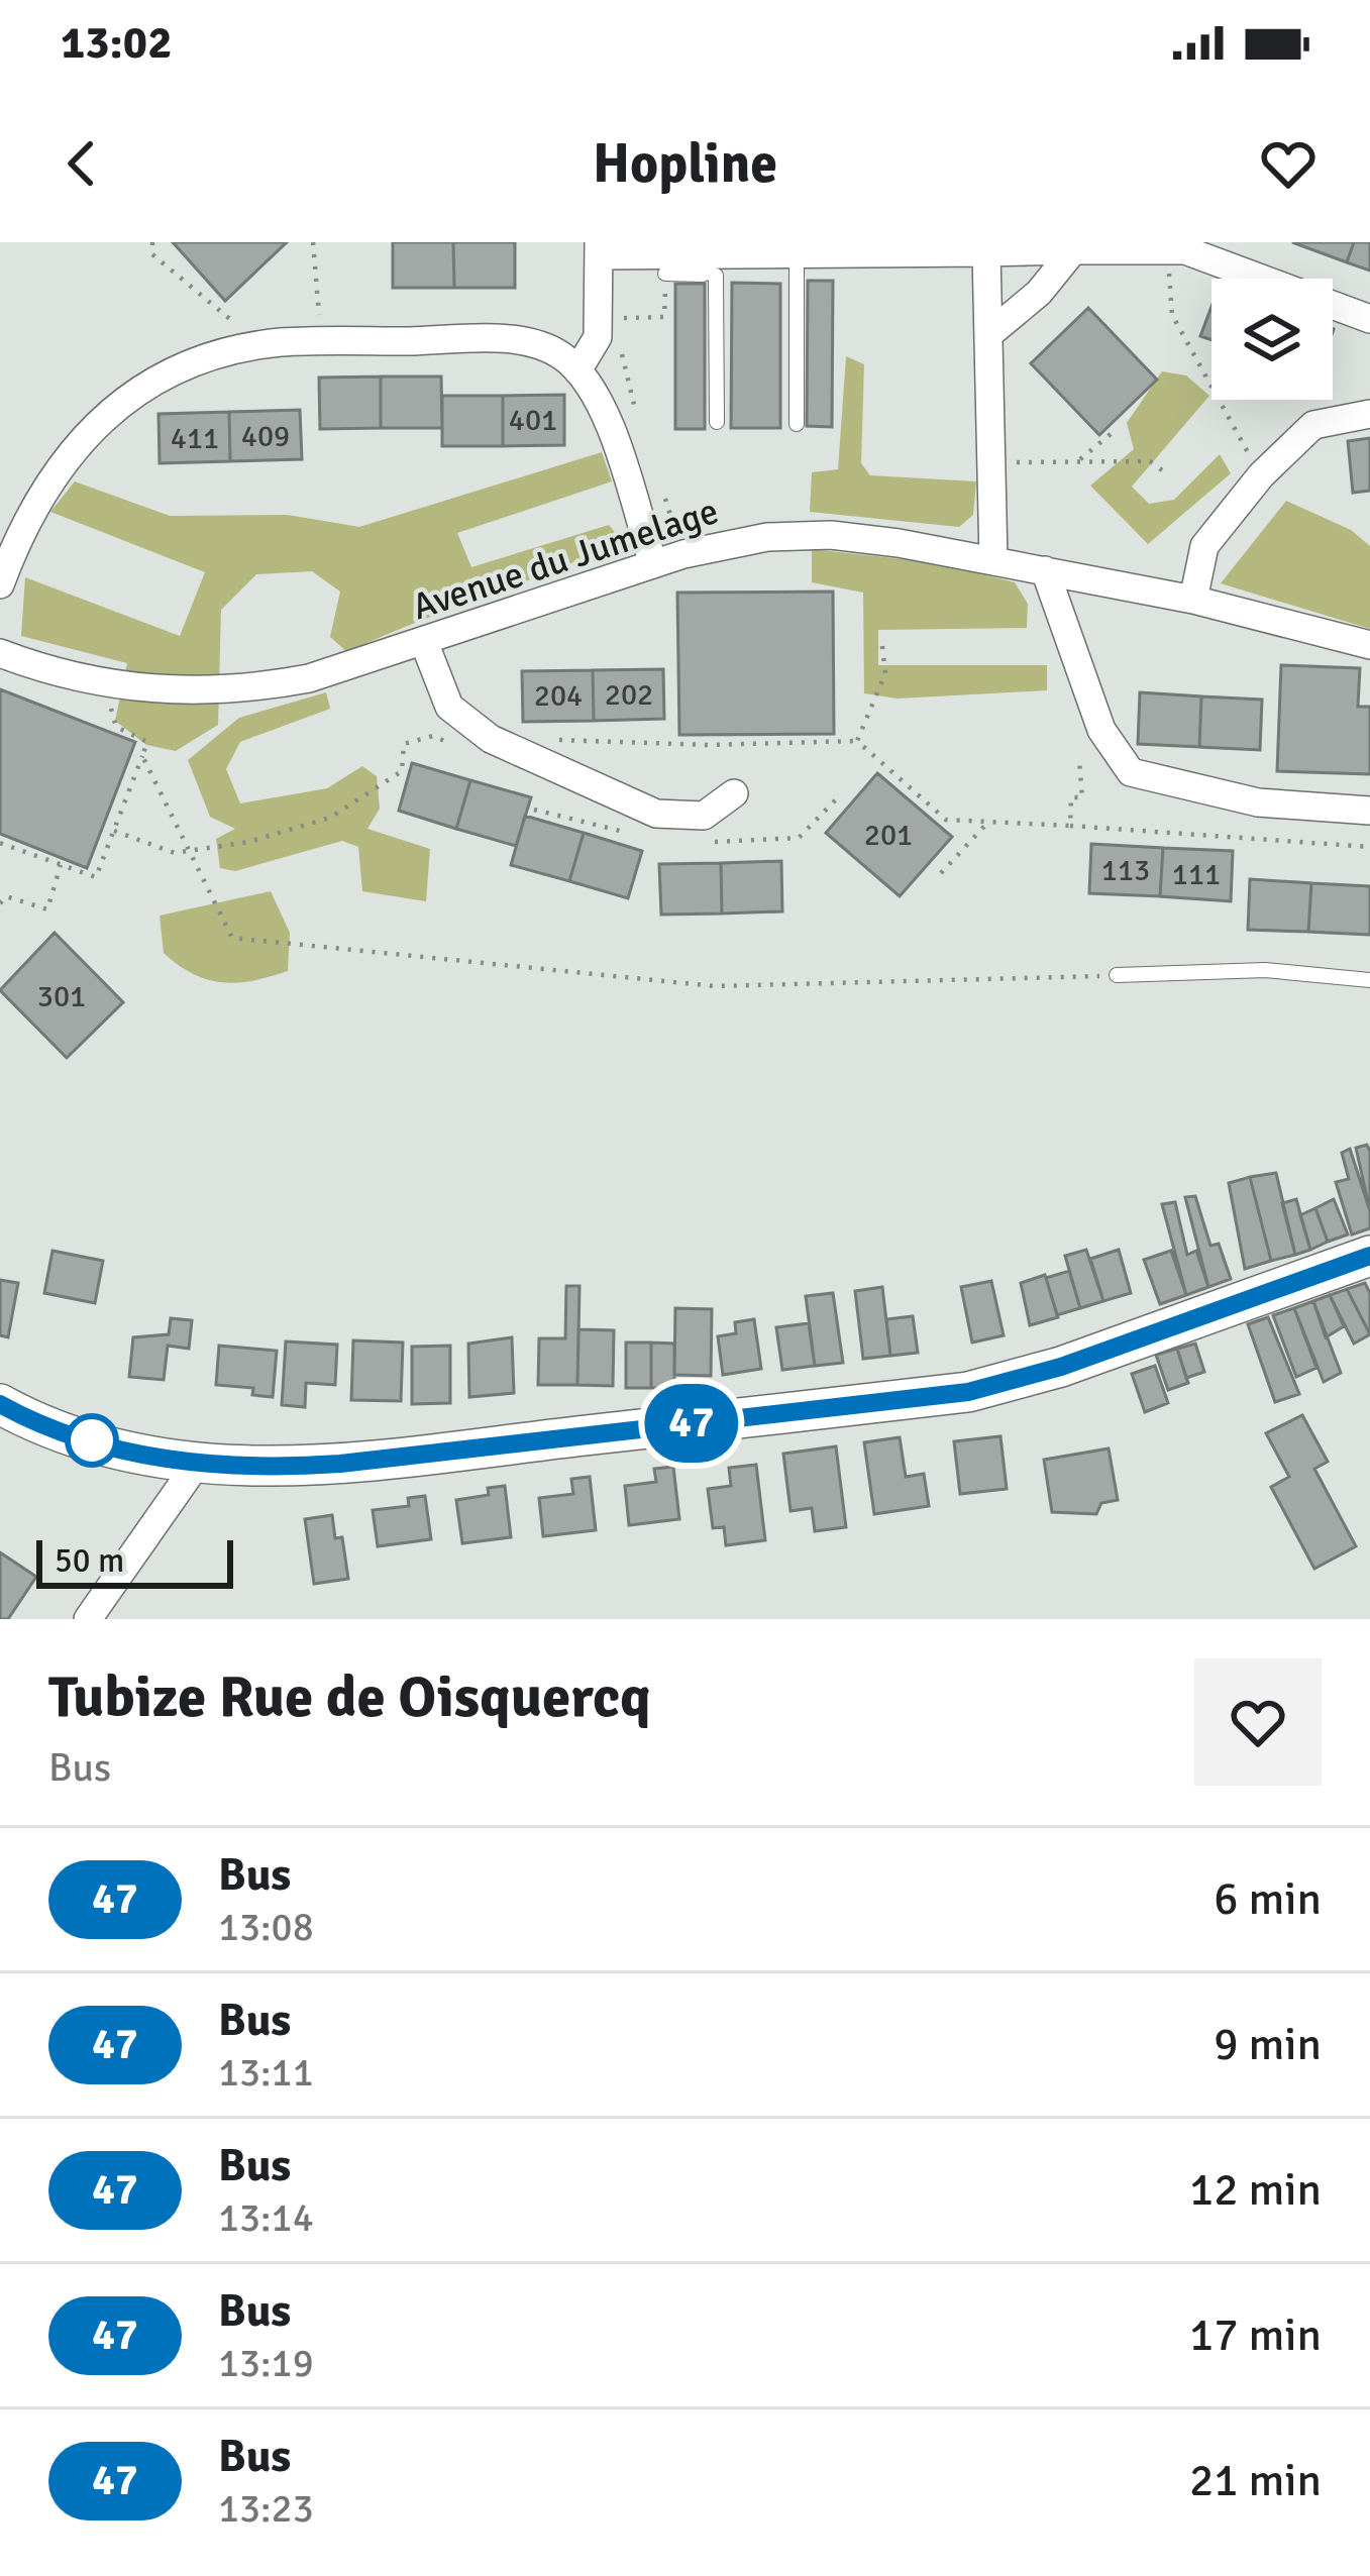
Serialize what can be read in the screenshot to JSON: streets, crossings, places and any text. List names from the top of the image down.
{
  "streets": {
    "street": ["Avenue du Jumelage"]
  },
  "lines": ["bus line 47"],
  "house_numbers": [
    "401",
    "409",
    "411",
    "202",
    "204",
    "201",
    "113",
    "111",
    "301"
  ],
  "scale_bar": "50 m",
  "page": {
    "status": "13:02",
    "header": "Hopline",
    "on_map": "47",
    "scale": "50 m",
    "heading": ["Tubize Rue de Oisquercq", "Bus"],
    "list": [
      {
        "mark": "47",
        "name": "Bus",
        "note": "13:08",
        "value": "6 min"
      },
      {
        "mark": "47",
        "name": "Bus",
        "note": "13:11",
        "value": "9 min"
      },
      {
        "mark": "47",
        "name": "Bus",
        "note": "13:14",
        "value": "12 min"
      },
      {
        "mark": "47",
        "name": "Bus",
        "note": "13:19",
        "value": "17 min"
      },
      {
        "mark": "47",
        "name": "Bus",
        "note": "13:23",
        "value": "21 min"
      }
    ]
  }
}
